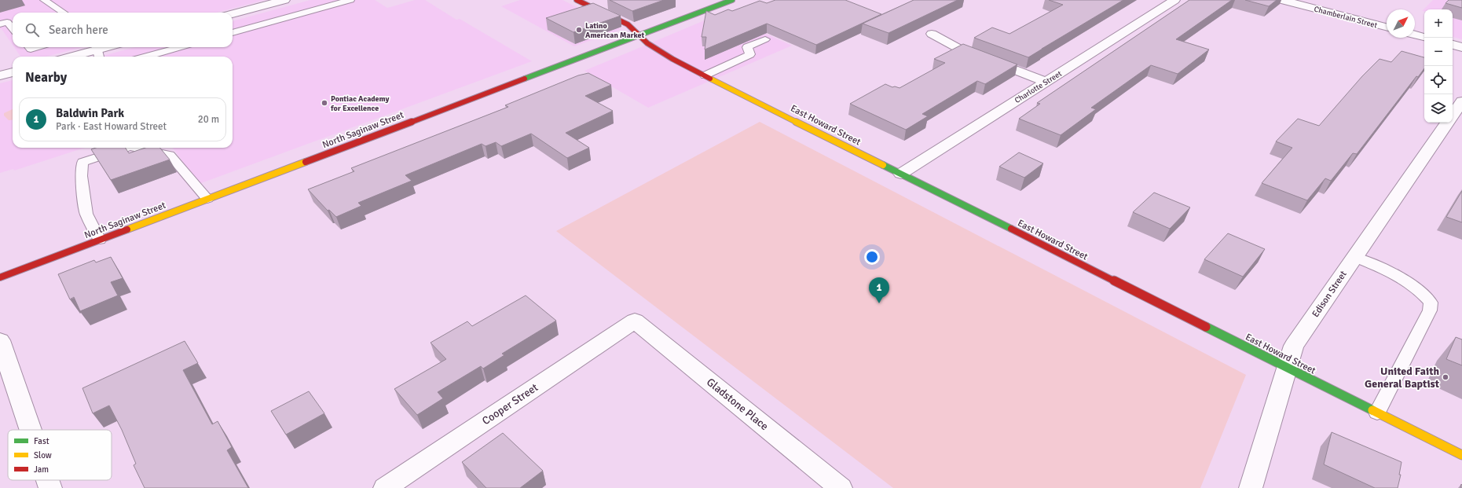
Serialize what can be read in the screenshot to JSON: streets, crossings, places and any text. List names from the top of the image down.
{
  "streets": {
    "street": [
      "Chamberlain Street",
      "Charlotte Street",
      "East Howard Street",
      "North Saginaw Street",
      "Edison Street",
      "Cooper Street",
      "Gladstone Place"
    ]
  },
  "crossings": [
    ["Charlotte Street", "East Howard Street"],
    ["East Howard Street", "North Saginaw Street"],
    ["East Howard Street", "Edison Street"],
    ["Cooper Street", "Gladstone Place"]
  ],
  "places": ["Latino American Market", "Pontiac Academy for Excellence", "United Faith General Baptist"],
  "legend": ["Fast", "Slow", "Jam"],
  "north": "top right",
  "page": {
    "map_buttons": ["+", "−"],
    "search": "Search here",
    "heading": "Nearby",
    "list": [
      {
        "mark": "1",
        "name": "Baldwin Park",
        "note": "Park · East Howard Street",
        "value": "20 m"
      }
    ],
    "pins": "1"
  }
}
